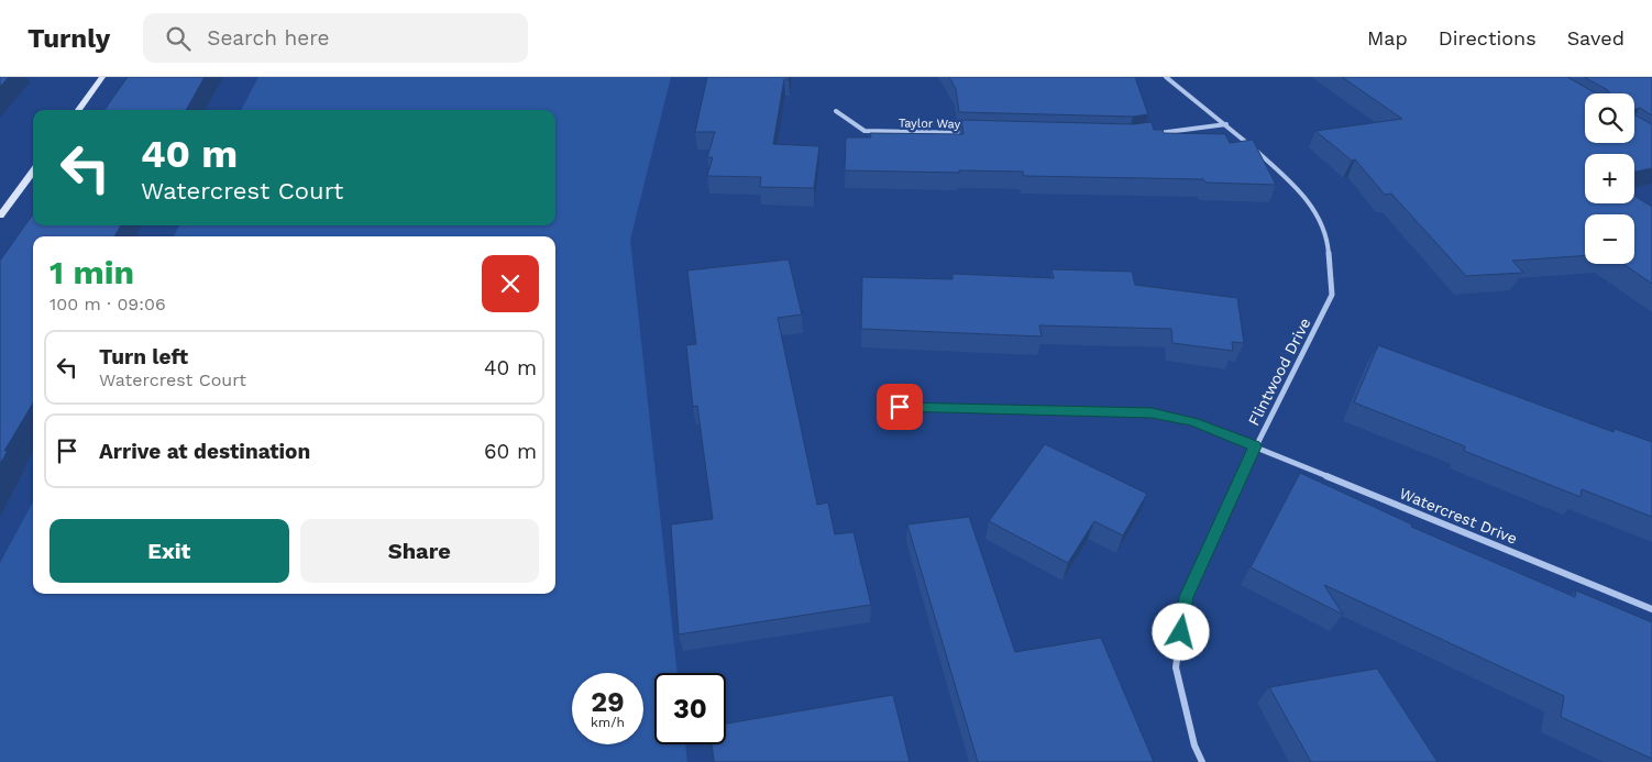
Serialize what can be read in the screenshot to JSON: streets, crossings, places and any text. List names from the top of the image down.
{
  "streets": {
    "street": ["Taylor Way", "Flintwood Drive", "Watercrest Drive"]
  },
  "crossings": [
    ["Flintwood Drive", "Watercrest Drive"]
  ],
  "page": {
    "header": "Turnly",
    "search": "Search here",
    "nav": ["Map", "Directions", "Saved"],
    "map_buttons": ["+", "−"],
    "turn": ["40 m", "Watercrest Court"],
    "heading": ["1 min", "100 m · 09:06"],
    "list": [
      {
        "name": "Turn left",
        "note": "Watercrest Court",
        "value": "40 m"
      },
      {
        "name": "Arrive at destination",
        "value": "60 m"
      }
    ],
    "buttons": ["Exit", "Share"],
    "speed": "29 km/h",
    "limit": "30"
  }
}
